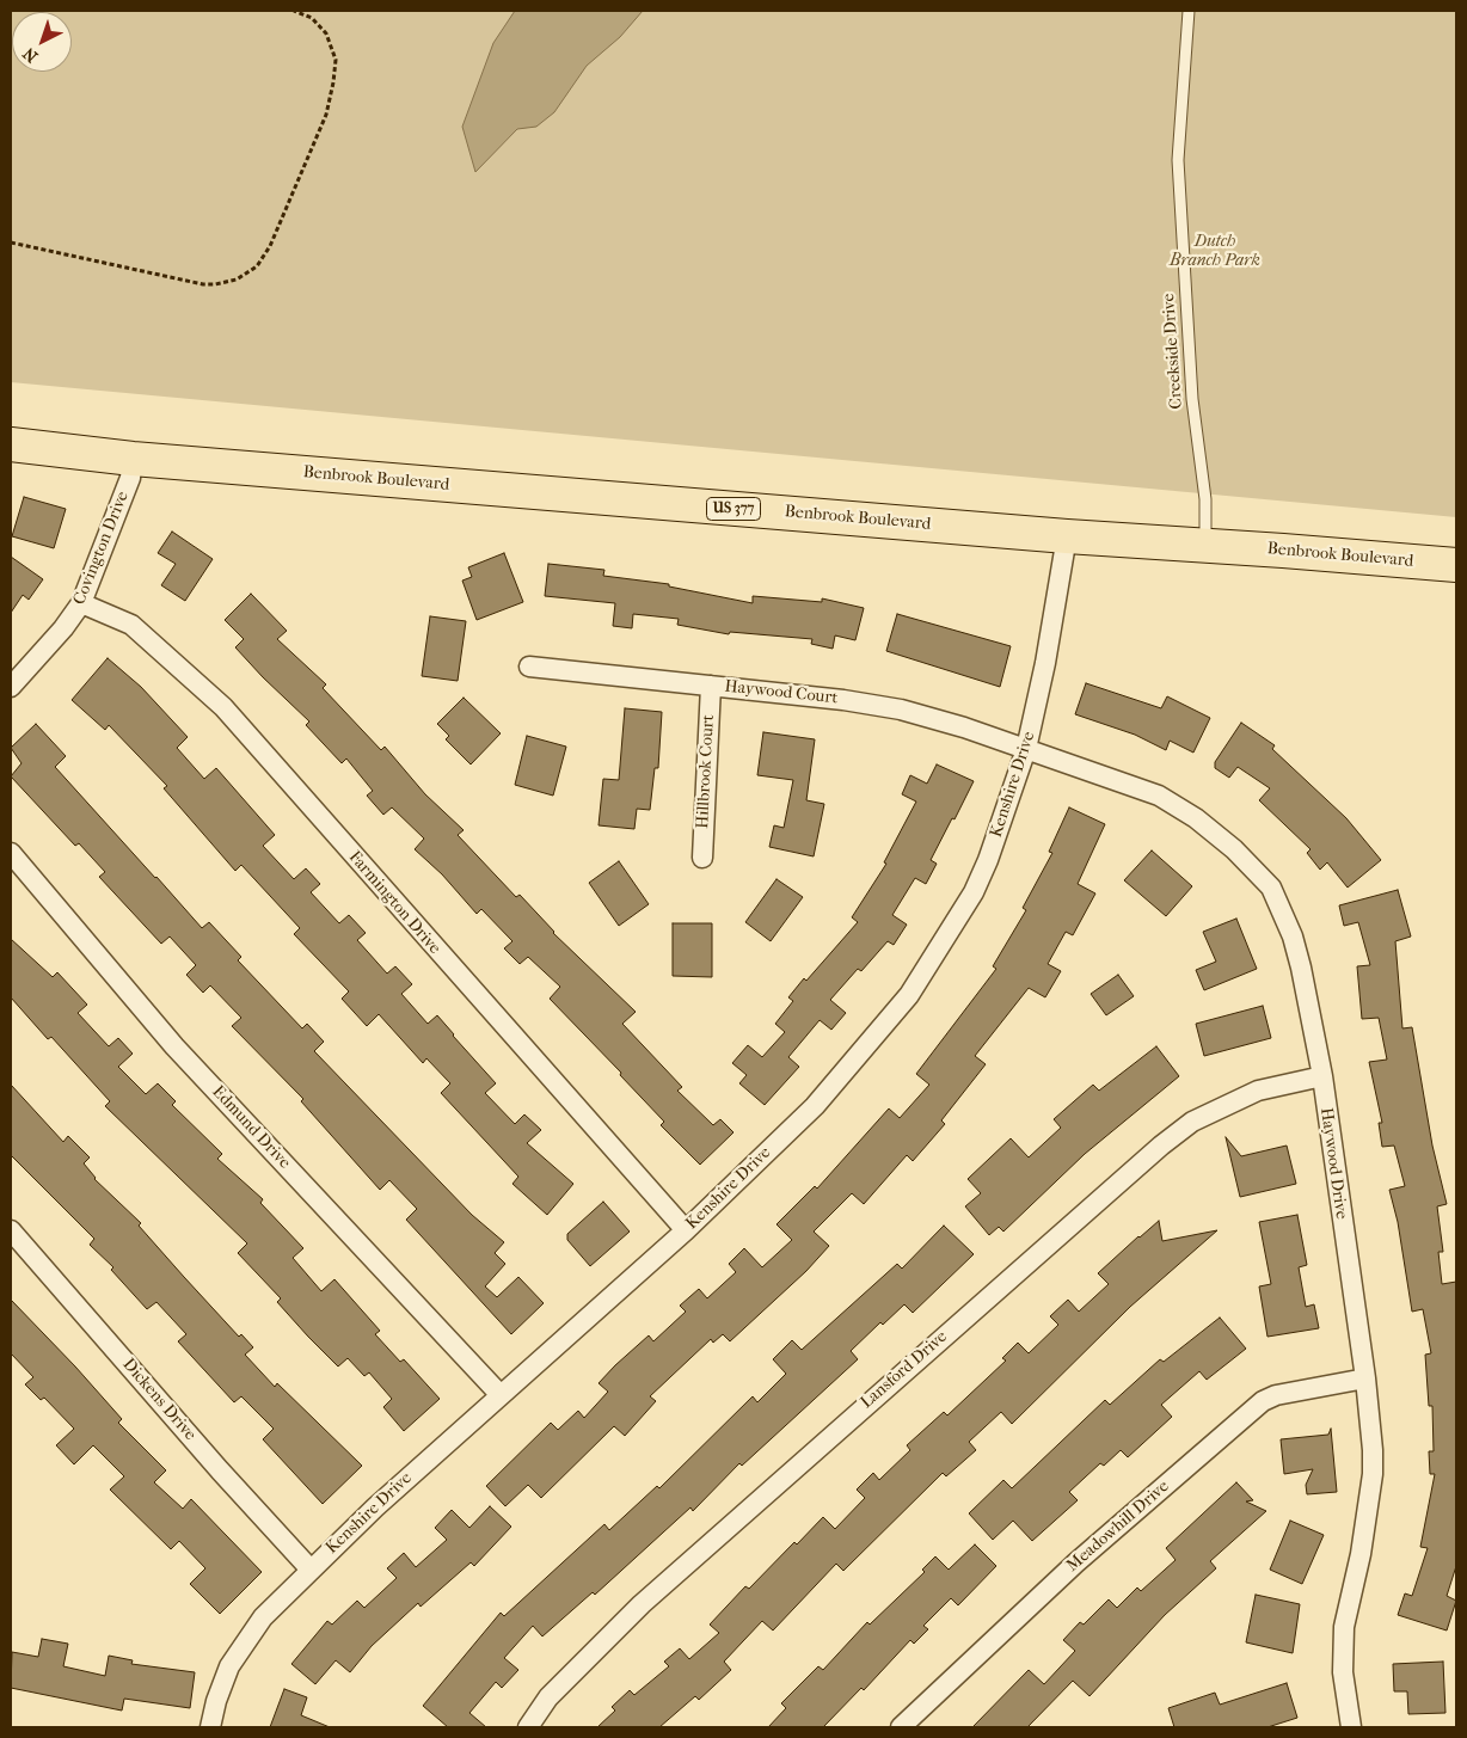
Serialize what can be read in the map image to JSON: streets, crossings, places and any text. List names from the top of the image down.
{
  "streets": {
    "highway": ["Benbrook Boulevard", "US 377"],
    "street": [
      "Covington Drive",
      "Haywood Court",
      "Hillbrook Court",
      "Kenshire Drive",
      "Farmington Drive",
      "Edmund Drive",
      "Haywood Drive",
      "Lansford Drive",
      "Dickens Drive",
      "Meadowhill Drive"
    ],
    "lane": ["Creekside Drive"]
  },
  "crossings": [
    ["Creekside Drive", "Benbrook Boulevard"],
    ["Benbrook Boulevard", "Covington Drive"],
    ["Benbrook Boulevard", "Kenshire Drive"],
    ["Covington Drive", "Farmington Drive"],
    ["Haywood Court", "Hillbrook Court"],
    ["Haywood Court", "Kenshire Drive"],
    ["Haywood Court", "Haywood Drive"],
    ["Kenshire Drive", "Farmington Drive"],
    ["Kenshire Drive", "Edmund Drive"],
    ["Kenshire Drive", "Haywood Drive"],
    ["Kenshire Drive", "Dickens Drive"],
    ["Haywood Drive", "Lansford Drive"],
    ["Haywood Drive", "Meadowhill Drive"]
  ],
  "parks": ["Dutch Branch Park"],
  "north": "bottom left"
}
